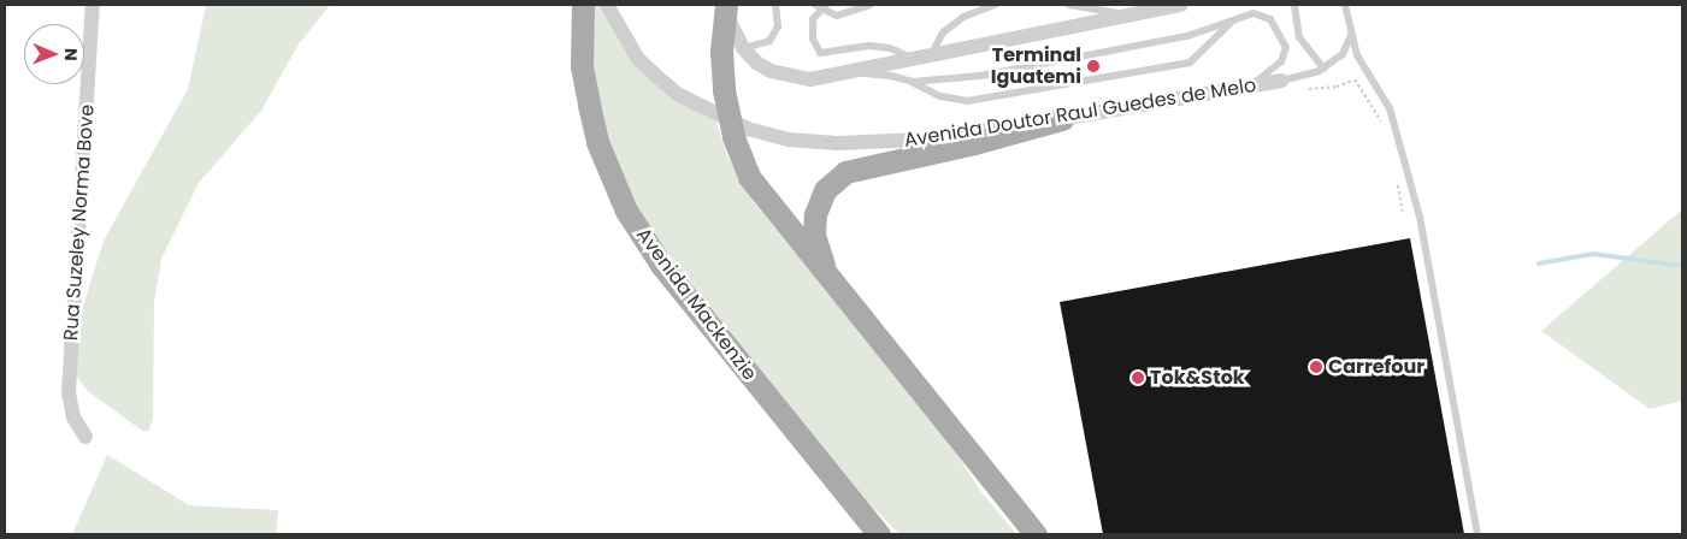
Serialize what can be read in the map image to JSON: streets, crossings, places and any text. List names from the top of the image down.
{
  "streets": {
    "main road": ["Avenida Mackenzie"],
    "street": ["Avenida Doutor Raul Guedes de Melo", "Rua Suzeley Norma Bove"]
  },
  "places": ["Terminal Iguatemi", "Carrefour", "Tok&Stok"],
  "north": "right"
}
